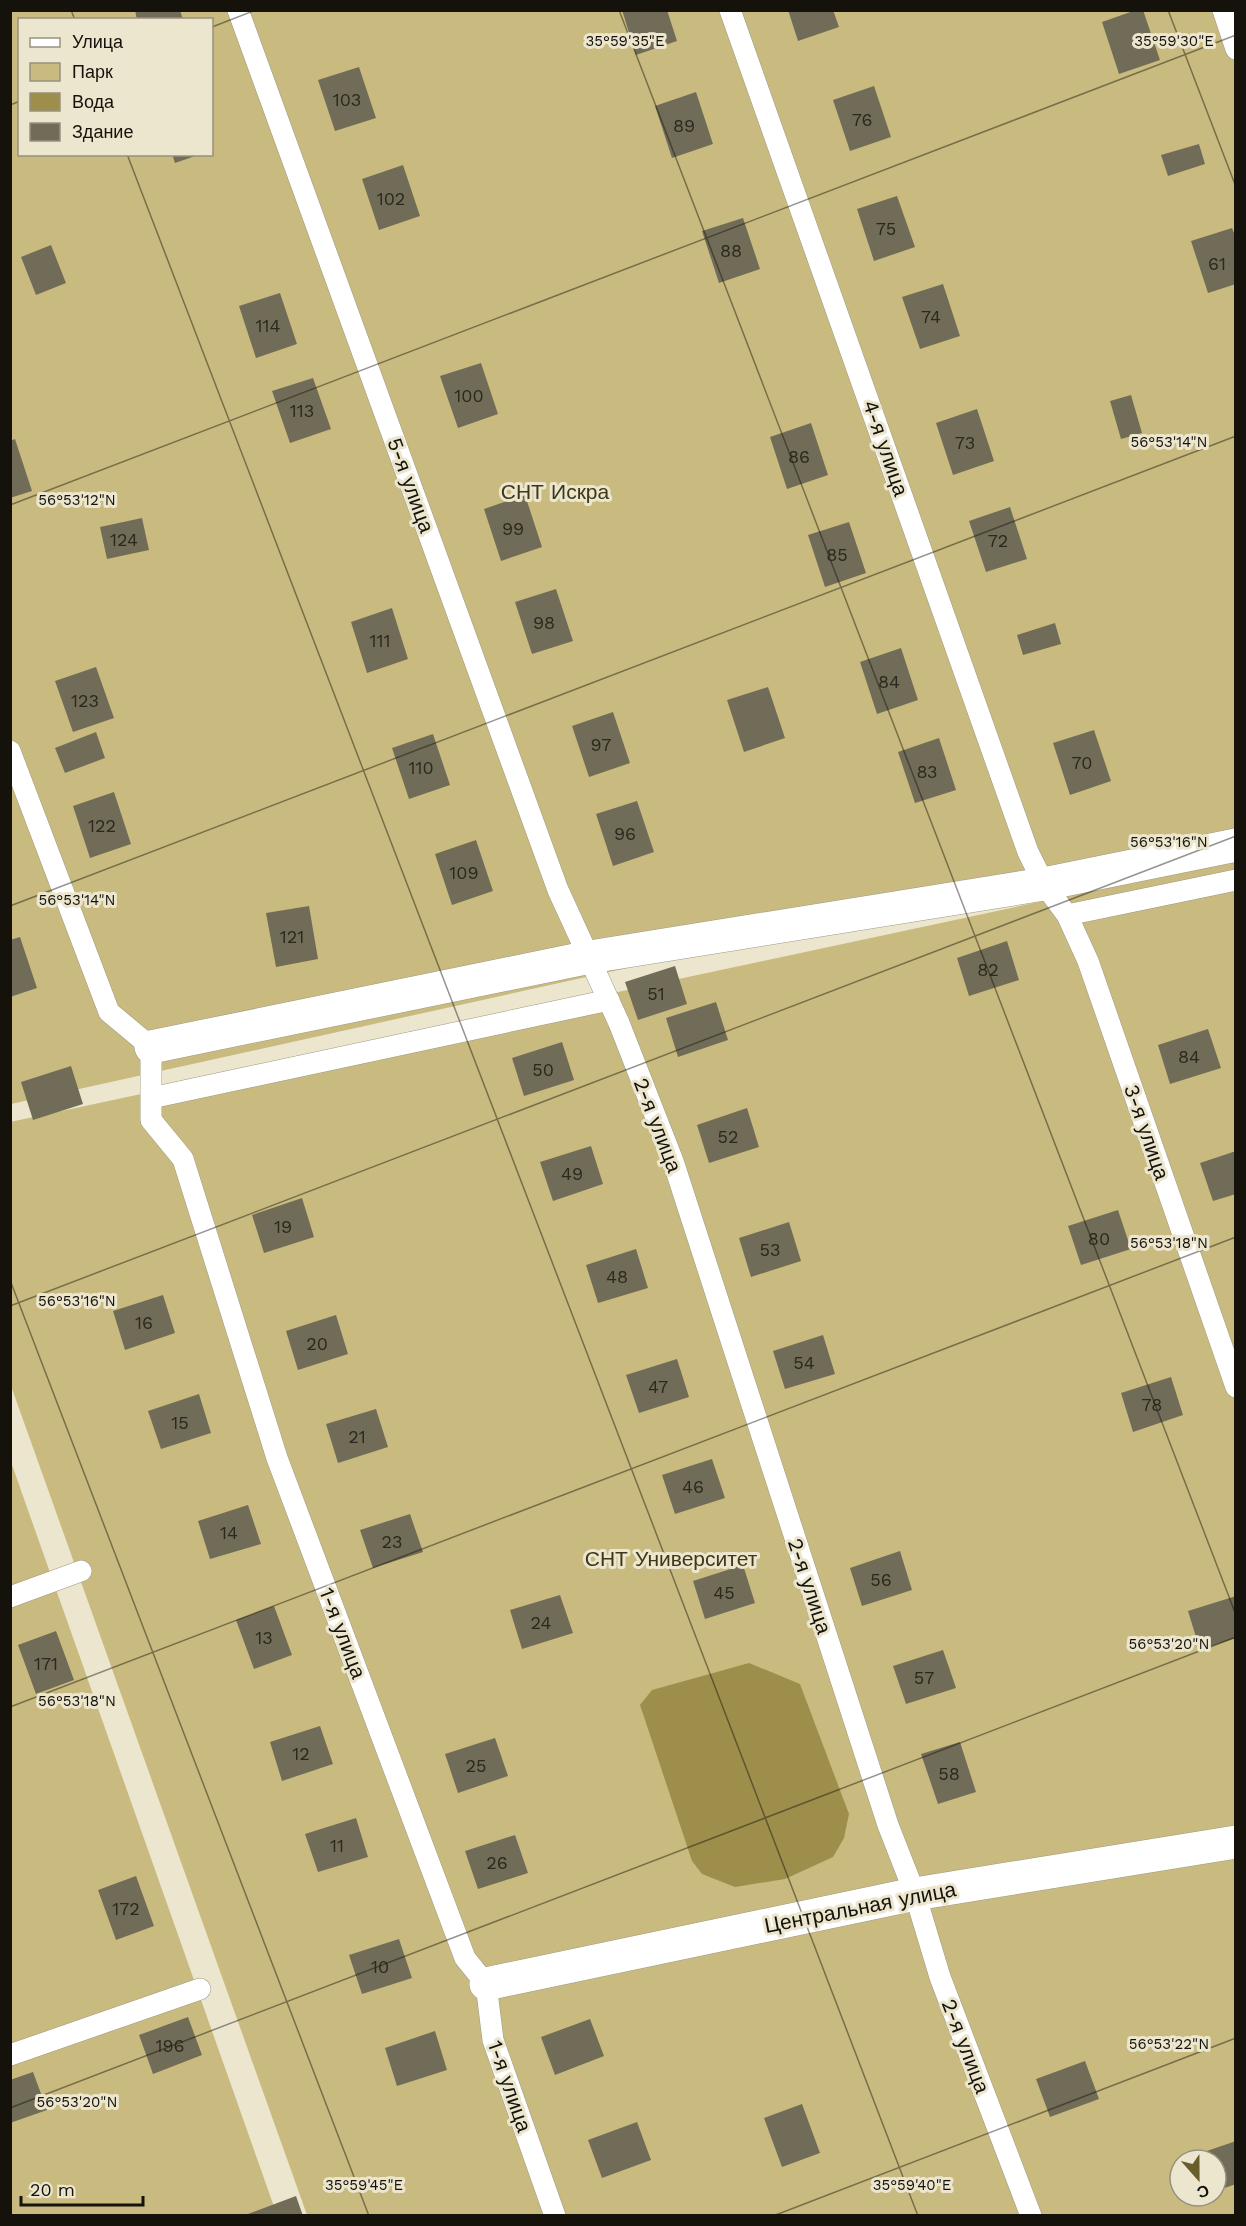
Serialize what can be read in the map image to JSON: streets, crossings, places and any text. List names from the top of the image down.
{
  "streets": {
    "street": ["Центральная улица"],
    "lane": [
      "4-я улица",
      "5-я улица",
      "2-я улица",
      "3-я улица",
      "1-я улица"
    ]
  },
  "crossings": [
    ["4-я улица", "3-я улица"],
    ["5-я улица", "2-я улица"],
    ["2-я улица", "Центральная улица"],
    ["1-я улица", "Центральная улица"]
  ],
  "parks": ["СНТ Искра", "СНТ Университет"],
  "house_numbers": [
    "103",
    "76",
    "89",
    "102",
    "75",
    "88",
    "61",
    "74",
    "114",
    "100",
    "113",
    "73",
    "86",
    "99",
    "124",
    "72",
    "85",
    "98",
    "111",
    "84",
    "123",
    "97",
    "70",
    "110",
    "83",
    "122",
    "96",
    "109",
    "121",
    "82",
    "51",
    "84",
    "50",
    "52",
    "49",
    "19",
    "80",
    "53",
    "48",
    "16",
    "20",
    "54",
    "47",
    "78",
    "15",
    "21",
    "46",
    "14",
    "23",
    "56",
    "45",
    "24",
    "13",
    "171",
    "57",
    "12",
    "25",
    "58",
    "11",
    "26",
    "172",
    "10",
    "196"
  ],
  "legend": [
    "Улица",
    "Парк",
    "Вода",
    "Здание"
  ],
  "scale_bar": "20 m",
  "north": "bottom",
  "coordinates": [
    "35°59'35\"E",
    "35°59'30\"E",
    "56°53'14\"N",
    "56°53'12\"N",
    "56°53'16\"N",
    "56°53'18\"N",
    "56°53'20\"N",
    "56°53'22\"N",
    "35°59'45\"E",
    "35°59'40\"E"
  ]
}
